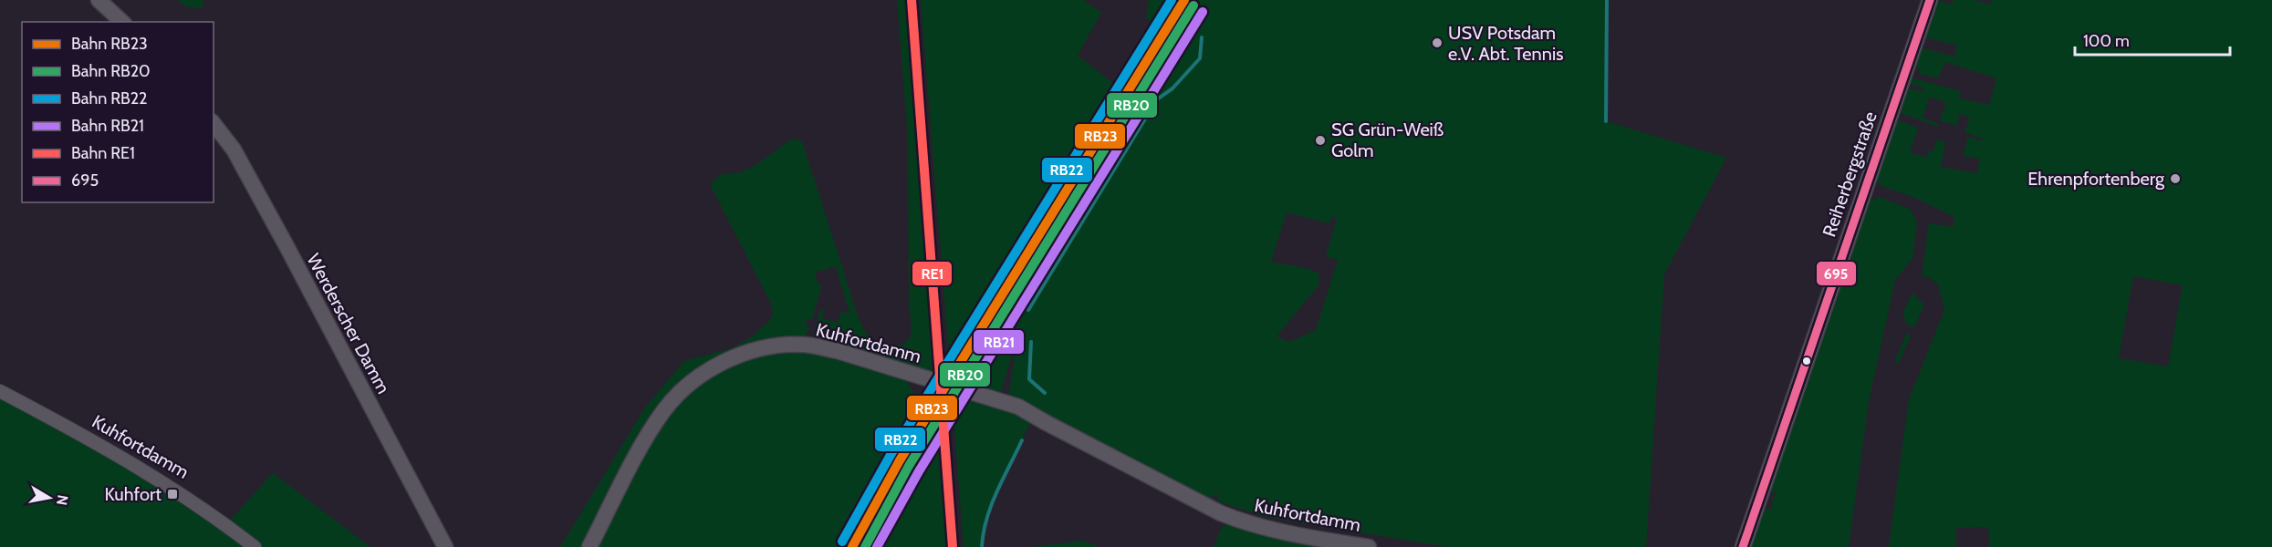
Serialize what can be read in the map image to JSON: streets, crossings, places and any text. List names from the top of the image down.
{
  "streets": {
    "street": ["Reiherbergstraße", "Werderscher Damm", "Kuhfortdamm"]
  },
  "places": {
    "other": ["USV Potsdam e.V. Abt. Tennis", "SG Grün-Weiß Golm", "Ehrenpfortenberg"],
    "transit": ["Kuhfort"]
  },
  "lines": [
    "rail line RB23",
    "rail line RB22",
    "rail line RE1",
    "transit line 695",
    "rail line RB20",
    "rail line RB21"
  ],
  "legend": [
    "Bahn RB23",
    "Bahn RB20",
    "Bahn RB22",
    "Bahn RB21",
    "Bahn RE1",
    "695"
  ],
  "scale_bar": "100 m",
  "north": "right"
}
